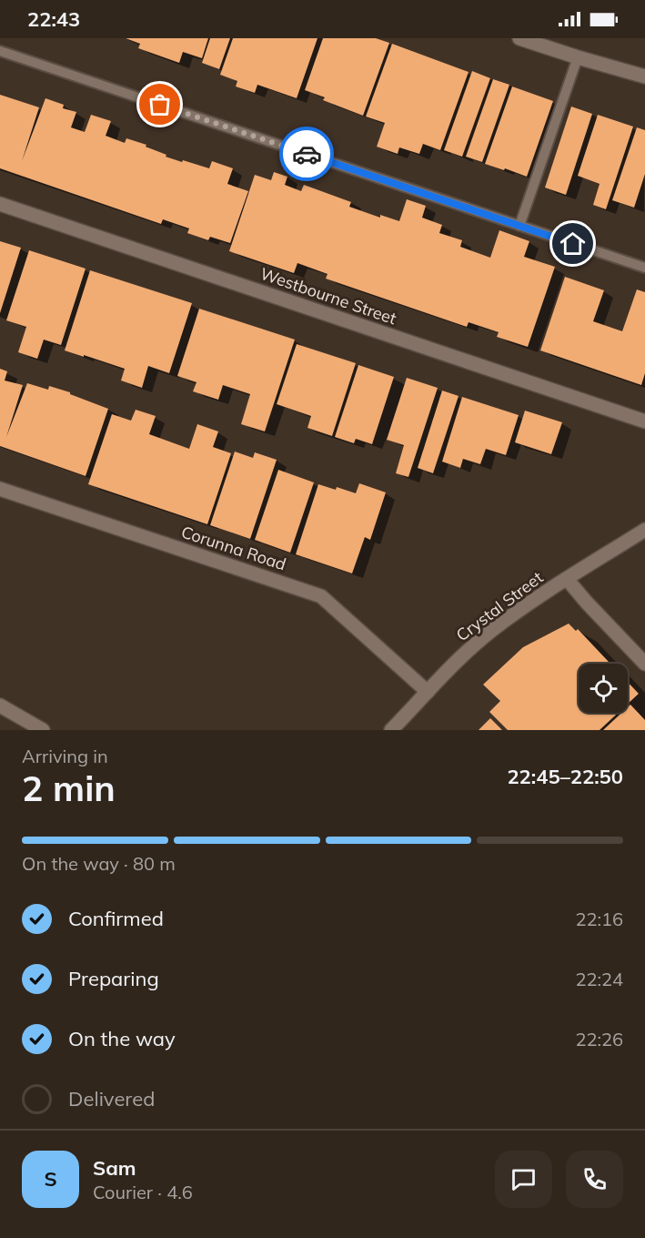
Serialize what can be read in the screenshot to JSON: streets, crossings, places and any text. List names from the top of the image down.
{
  "streets": {
    "street": ["Westbourne Street", "Corunna Road", "Crystal Street"]
  },
  "crossings": [
    ["Corunna Road", "Crystal Street"]
  ],
  "page": {
    "status": "22:43",
    "heading": ["2 min", "Arriving in", "22:45–22:50"],
    "panel": ["Sam", "Courier · 4.6"],
    "bar": "On the way · 80 m",
    "list": [
      ["Confirmed", "22:16"],
      ["Preparing", "22:24"],
      ["On the way", "22:26"],
      "Delivered"
    ],
    "round": "S"
  }
}
